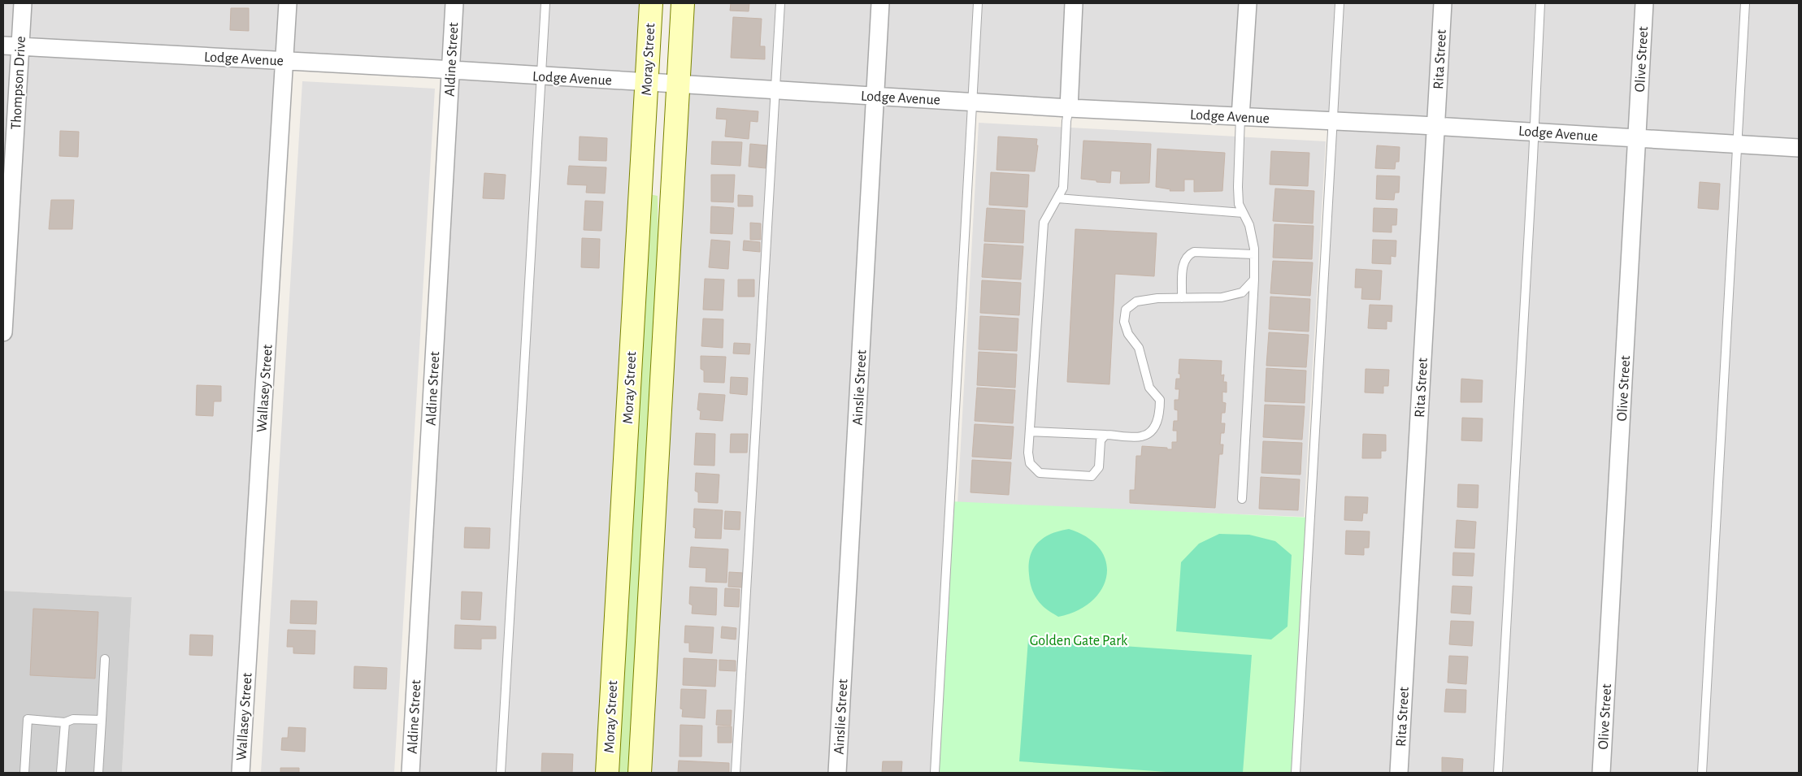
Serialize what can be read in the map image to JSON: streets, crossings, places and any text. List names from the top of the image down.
{
  "streets": {
    "main road": ["Moray Street"],
    "street": [
      "Lodge Avenue",
      "Aldine Street",
      "Rita Street",
      "Olive Street",
      "Thompson Drive",
      "Ainslie Street",
      "Wallasey Street"
    ]
  },
  "crossings": [
    ["Lodge Avenue", "Aldine Street"],
    ["Lodge Avenue", "Moray Street"],
    ["Lodge Avenue", "Rita Street"],
    ["Lodge Avenue", "Olive Street"],
    ["Lodge Avenue", "Thompson Drive"],
    ["Lodge Avenue", "Ainslie Street"],
    ["Lodge Avenue", "Wallasey Street"]
  ],
  "parks": ["Golden Gate Park"]
}
